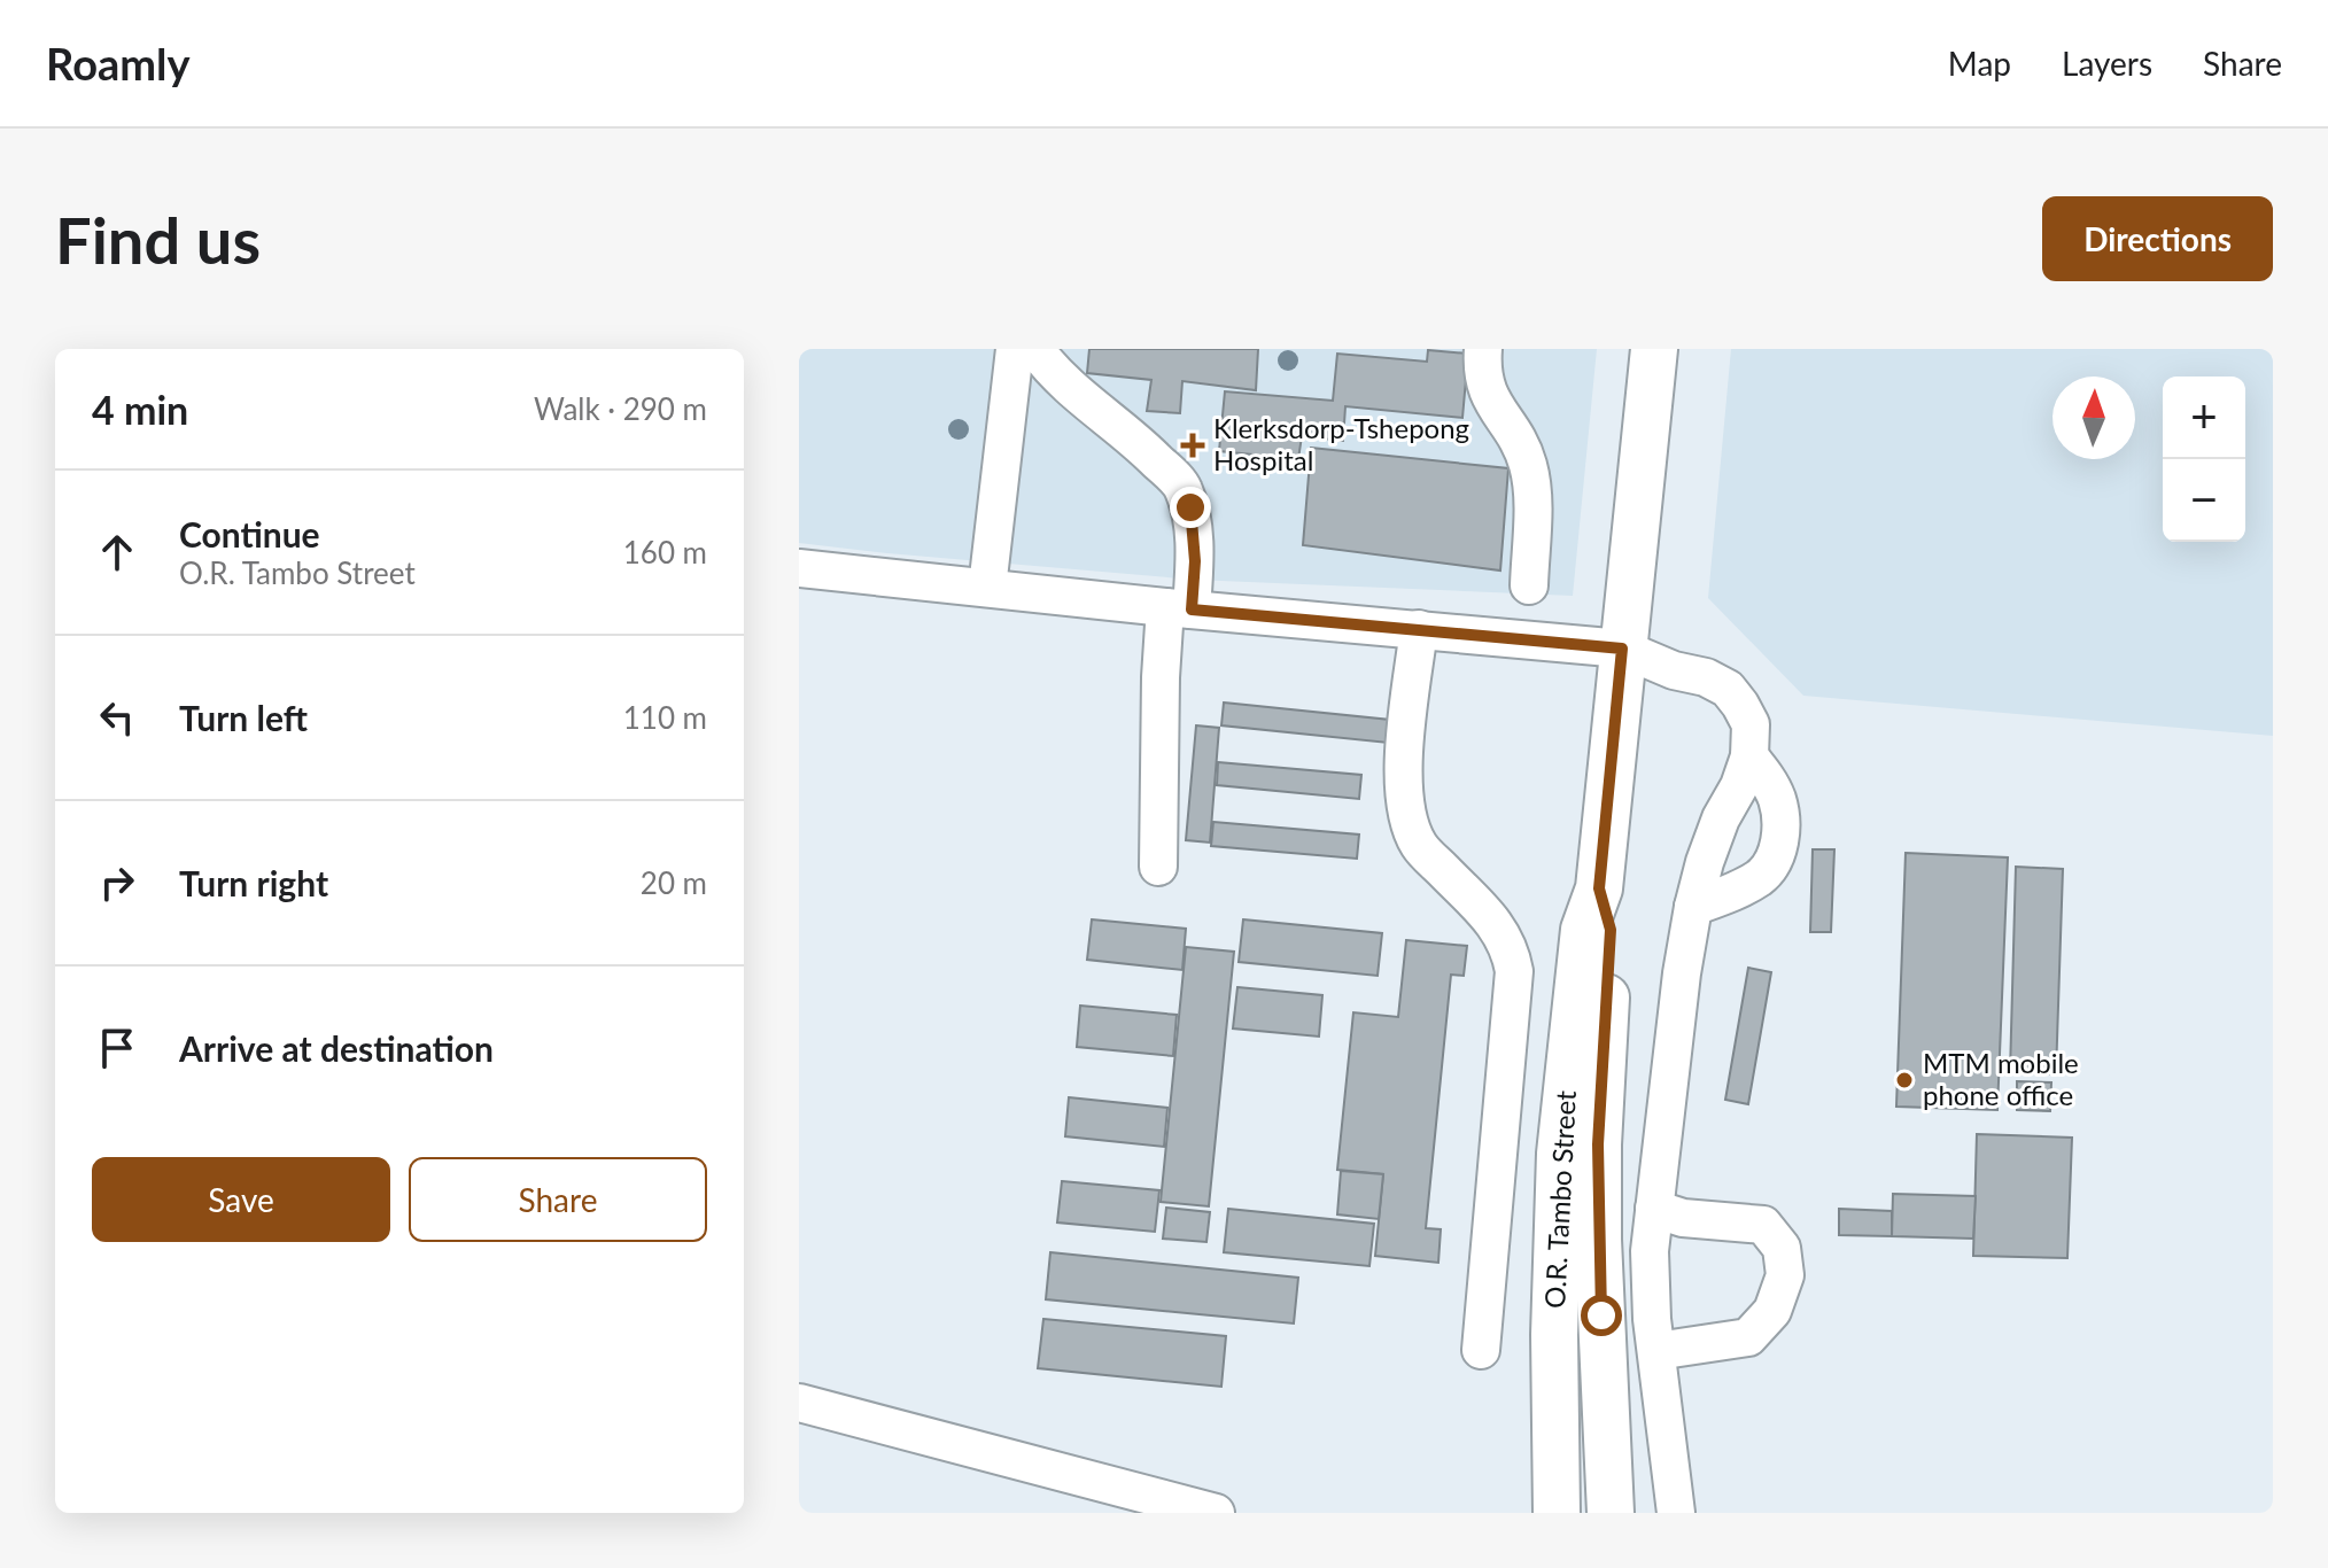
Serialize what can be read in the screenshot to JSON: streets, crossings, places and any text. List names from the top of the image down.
{
  "streets": {
    "main road": ["O.R. Tambo Street"]
  },
  "places": {
    "health": ["Klerksdorp-Tshepong Hospital"],
    "other": ["MTM mobile phone office"]
  },
  "north": "top",
  "page": {
    "header": "Roamly",
    "nav": ["Map", "Layers", "Share"],
    "buttons": [
      "Directions",
      ["Save", "Share"]
    ],
    "title": "Find us",
    "heading": ["4 min", "Walk · 290 m"],
    "map_buttons": ["+", "−"],
    "list": [
      ["Continue", "O.R. Tambo Street", "160 m"],
      ["Turn left", "110 m"],
      ["Turn right", "20 m"],
      "Arrive at destination"
    ]
  }
}
